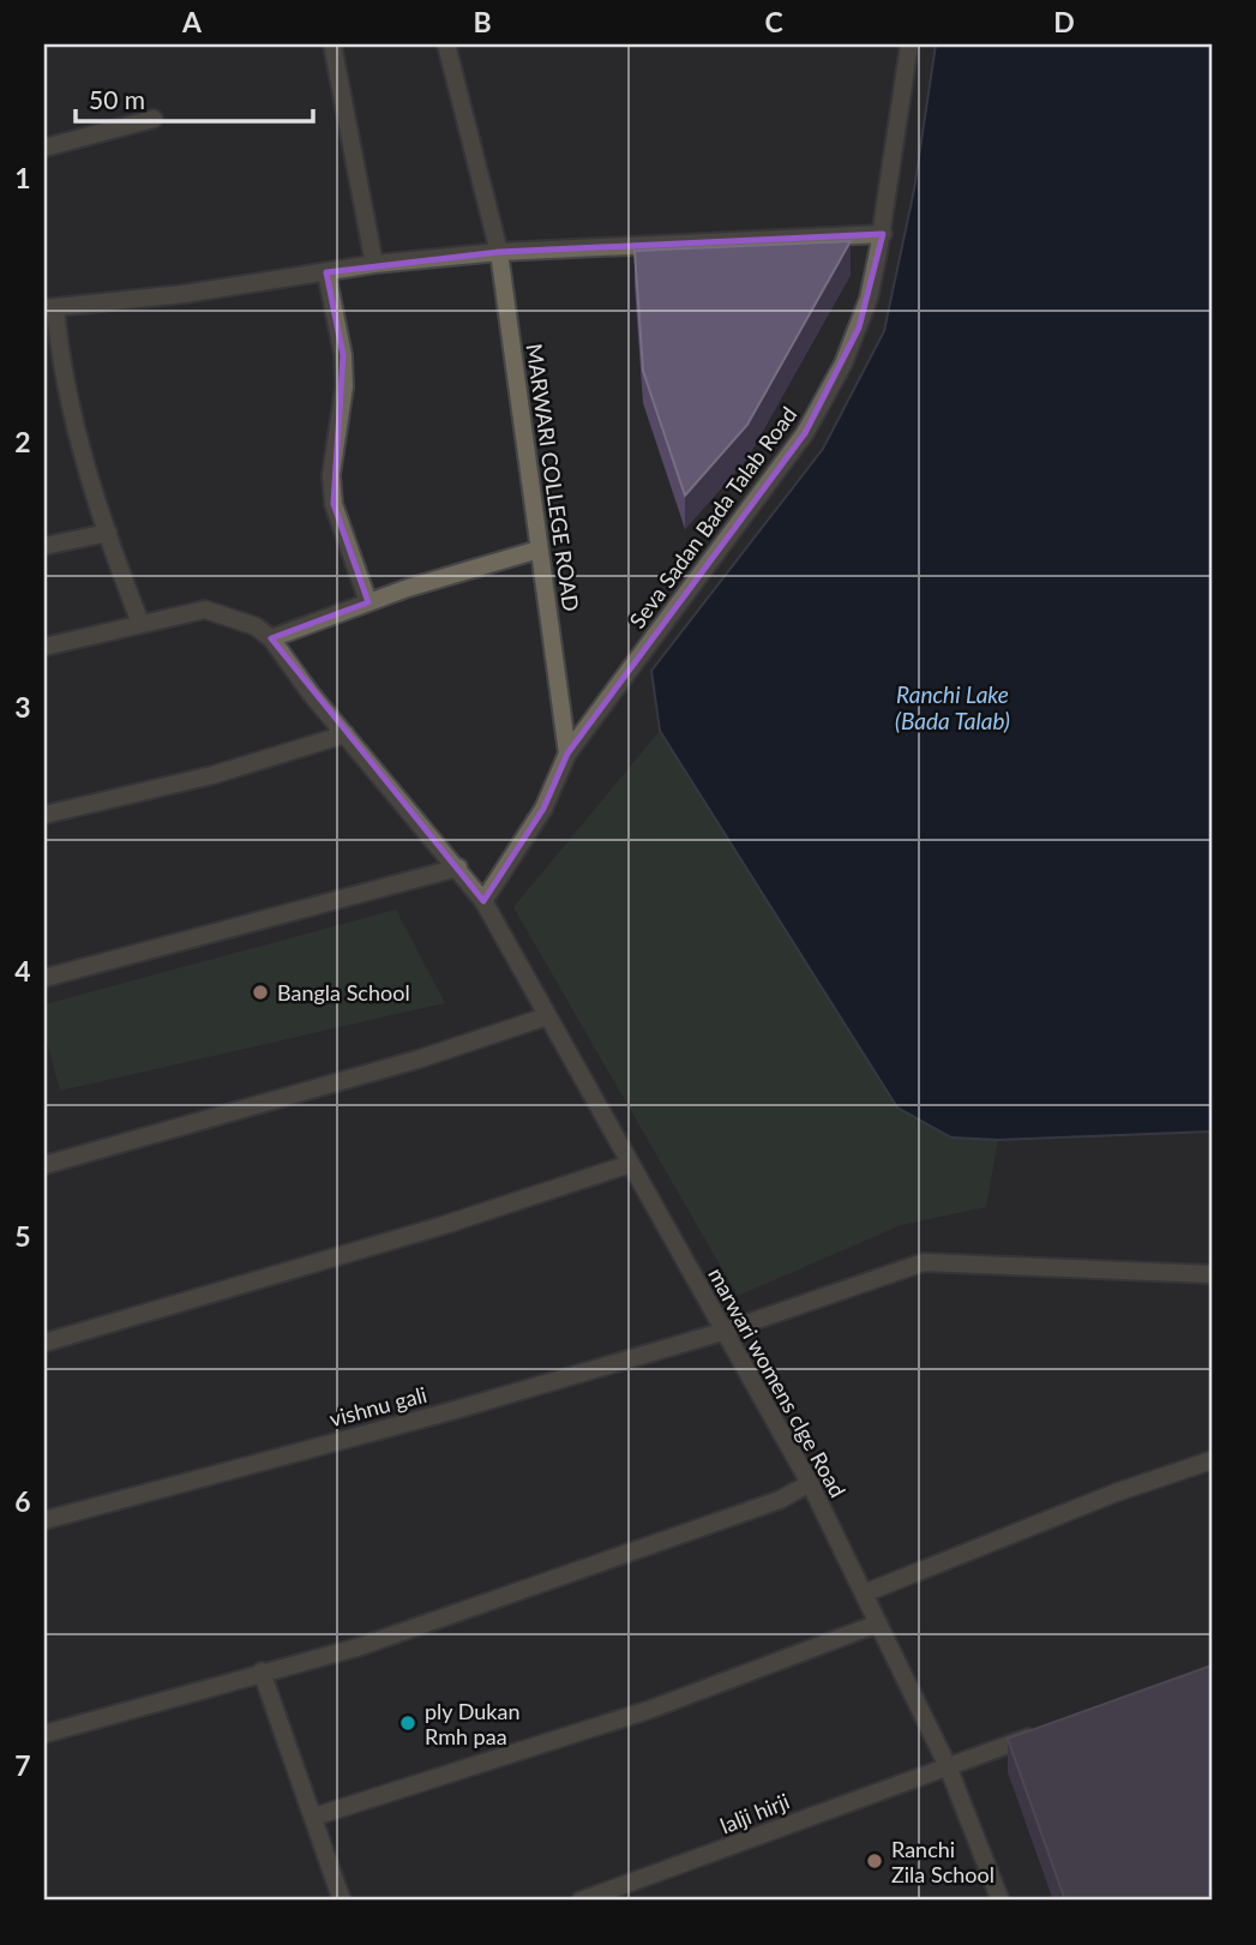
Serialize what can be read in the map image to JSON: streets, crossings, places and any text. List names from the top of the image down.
{
  "streets": {
    "street": [
      "MARWARI COLLEGE ROAD",
      "Seva Sadan Bada Talab Road",
      "marwari womens clge Road",
      "vishnu gali",
      "lalji hirji"
    ]
  },
  "crossings": [
    ["MARWARI COLLEGE ROAD", "Seva Sadan Bada Talab Road"],
    ["marwari womens clge Road", "vishnu gali"],
    ["marwari womens clge Road", "lalji hirji"]
  ],
  "water": ["Ranchi Lake (Bada Talab)"],
  "places": ["Bangla School", "ply Dukan Rmh paa", "Ranchi Zila School"],
  "scale_bar": "50 m",
  "grid": {
    "columns": [
      "A",
      "B",
      "C",
      "D"
    ],
    "rows": [
      "1",
      "2",
      "3",
      "4",
      "5",
      "6",
      "7"
    ]
  }
}
